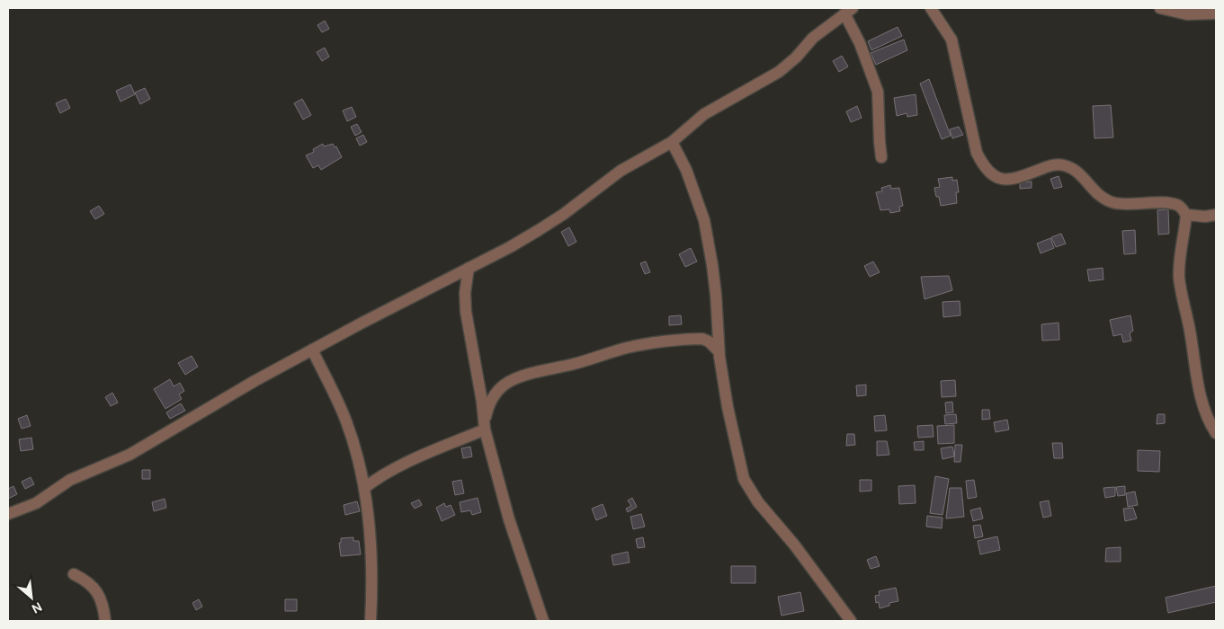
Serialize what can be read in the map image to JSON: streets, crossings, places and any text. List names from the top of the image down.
{
  "north": "bottom right"
}
